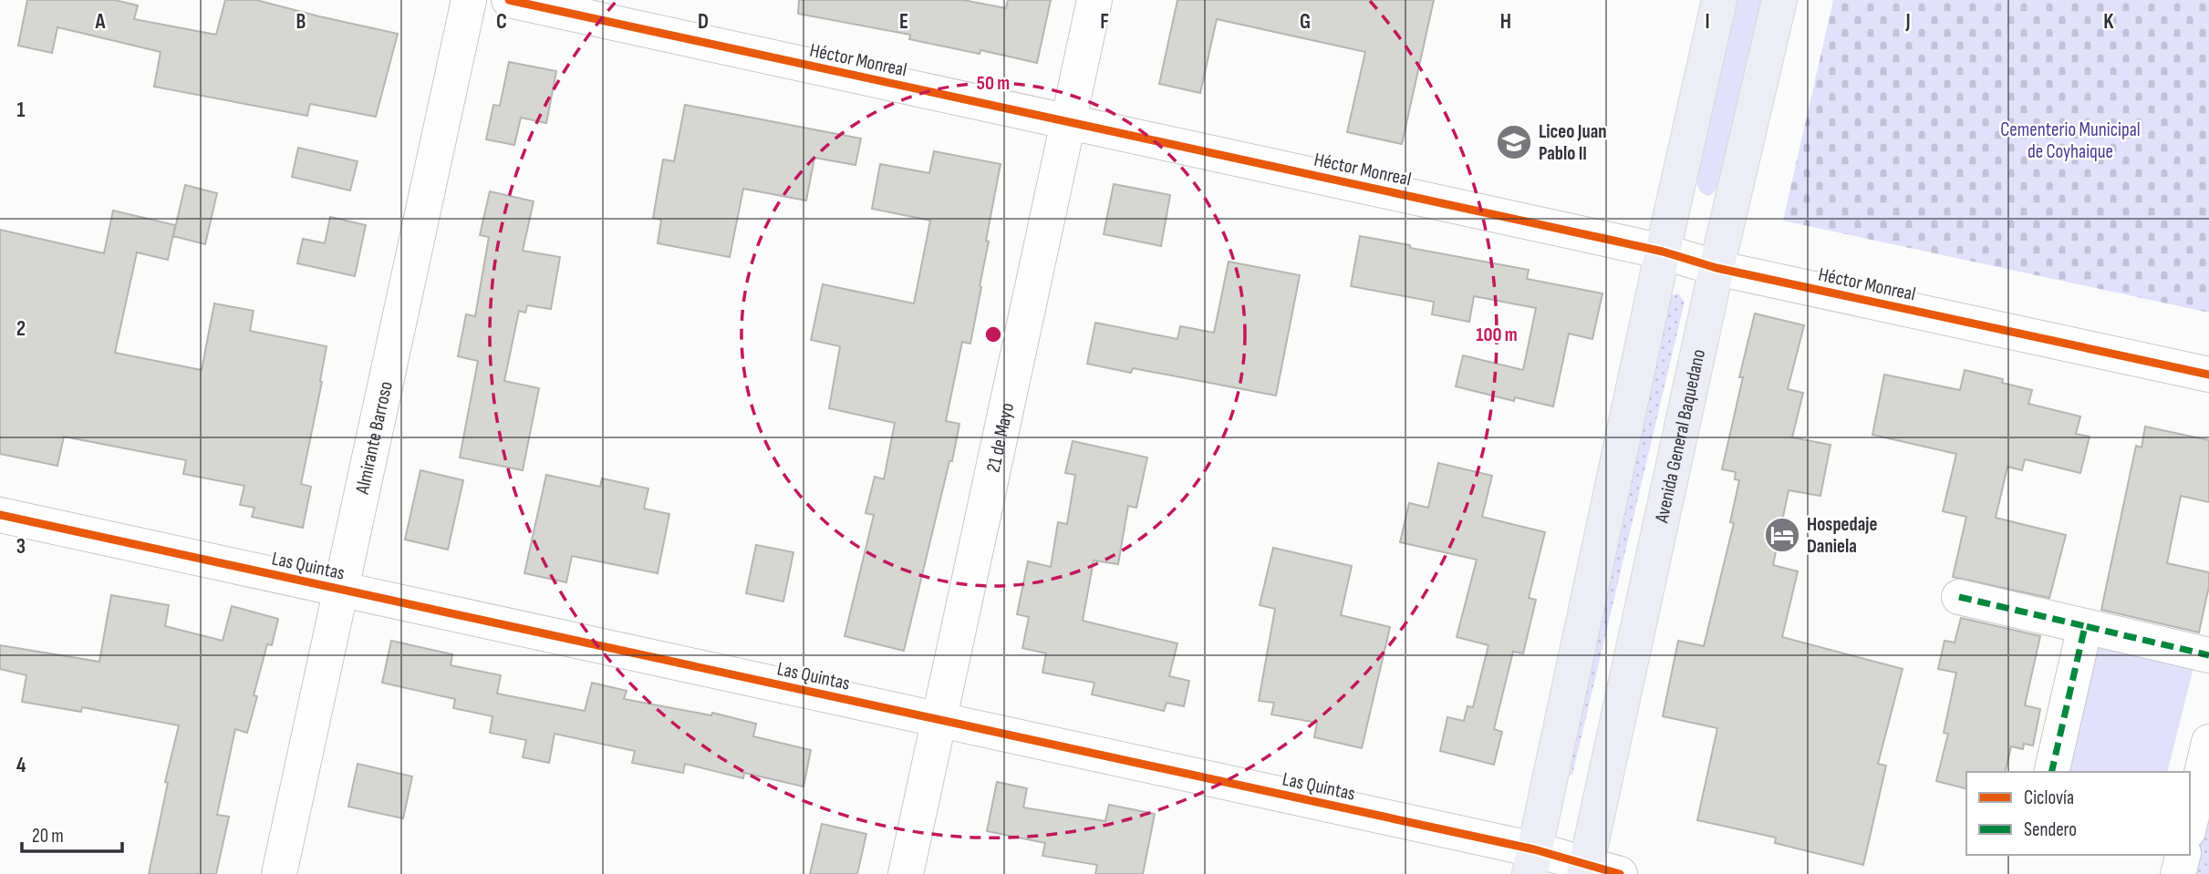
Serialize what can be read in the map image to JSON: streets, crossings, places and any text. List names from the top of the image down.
{
  "streets": {
    "main road": ["Avenida General Baquedano"],
    "street": [
      "Héctor Monreal",
      "Almirante Barroso",
      "21 de Mayo",
      "Las Quintas"
    ]
  },
  "crossings": [
    ["Héctor Monreal", "Avenida General Baquedano"],
    ["Héctor Monreal", "21 de Mayo"],
    ["Avenida General Baquedano", "Las Quintas"],
    ["Almirante Barroso", "Las Quintas"],
    ["21 de Mayo", "Las Quintas"]
  ],
  "parks": ["Cementerio Municipal de Coyhaique"],
  "places": {
    "school or university": ["Liceo Juan Pablo II"],
    "hotel": ["Hospedaje Daniela"]
  },
  "legend": ["Ciclovía", "Sendero"],
  "scale_bar": "20 m",
  "grid": {
    "columns": [
      "A",
      "B",
      "C",
      "D",
      "E",
      "F",
      "G",
      "H",
      "I",
      "J",
      "K"
    ],
    "rows": [
      "1",
      "2",
      "3",
      "4"
    ]
  },
  "rings": ["50 m", "100 m"]
}
